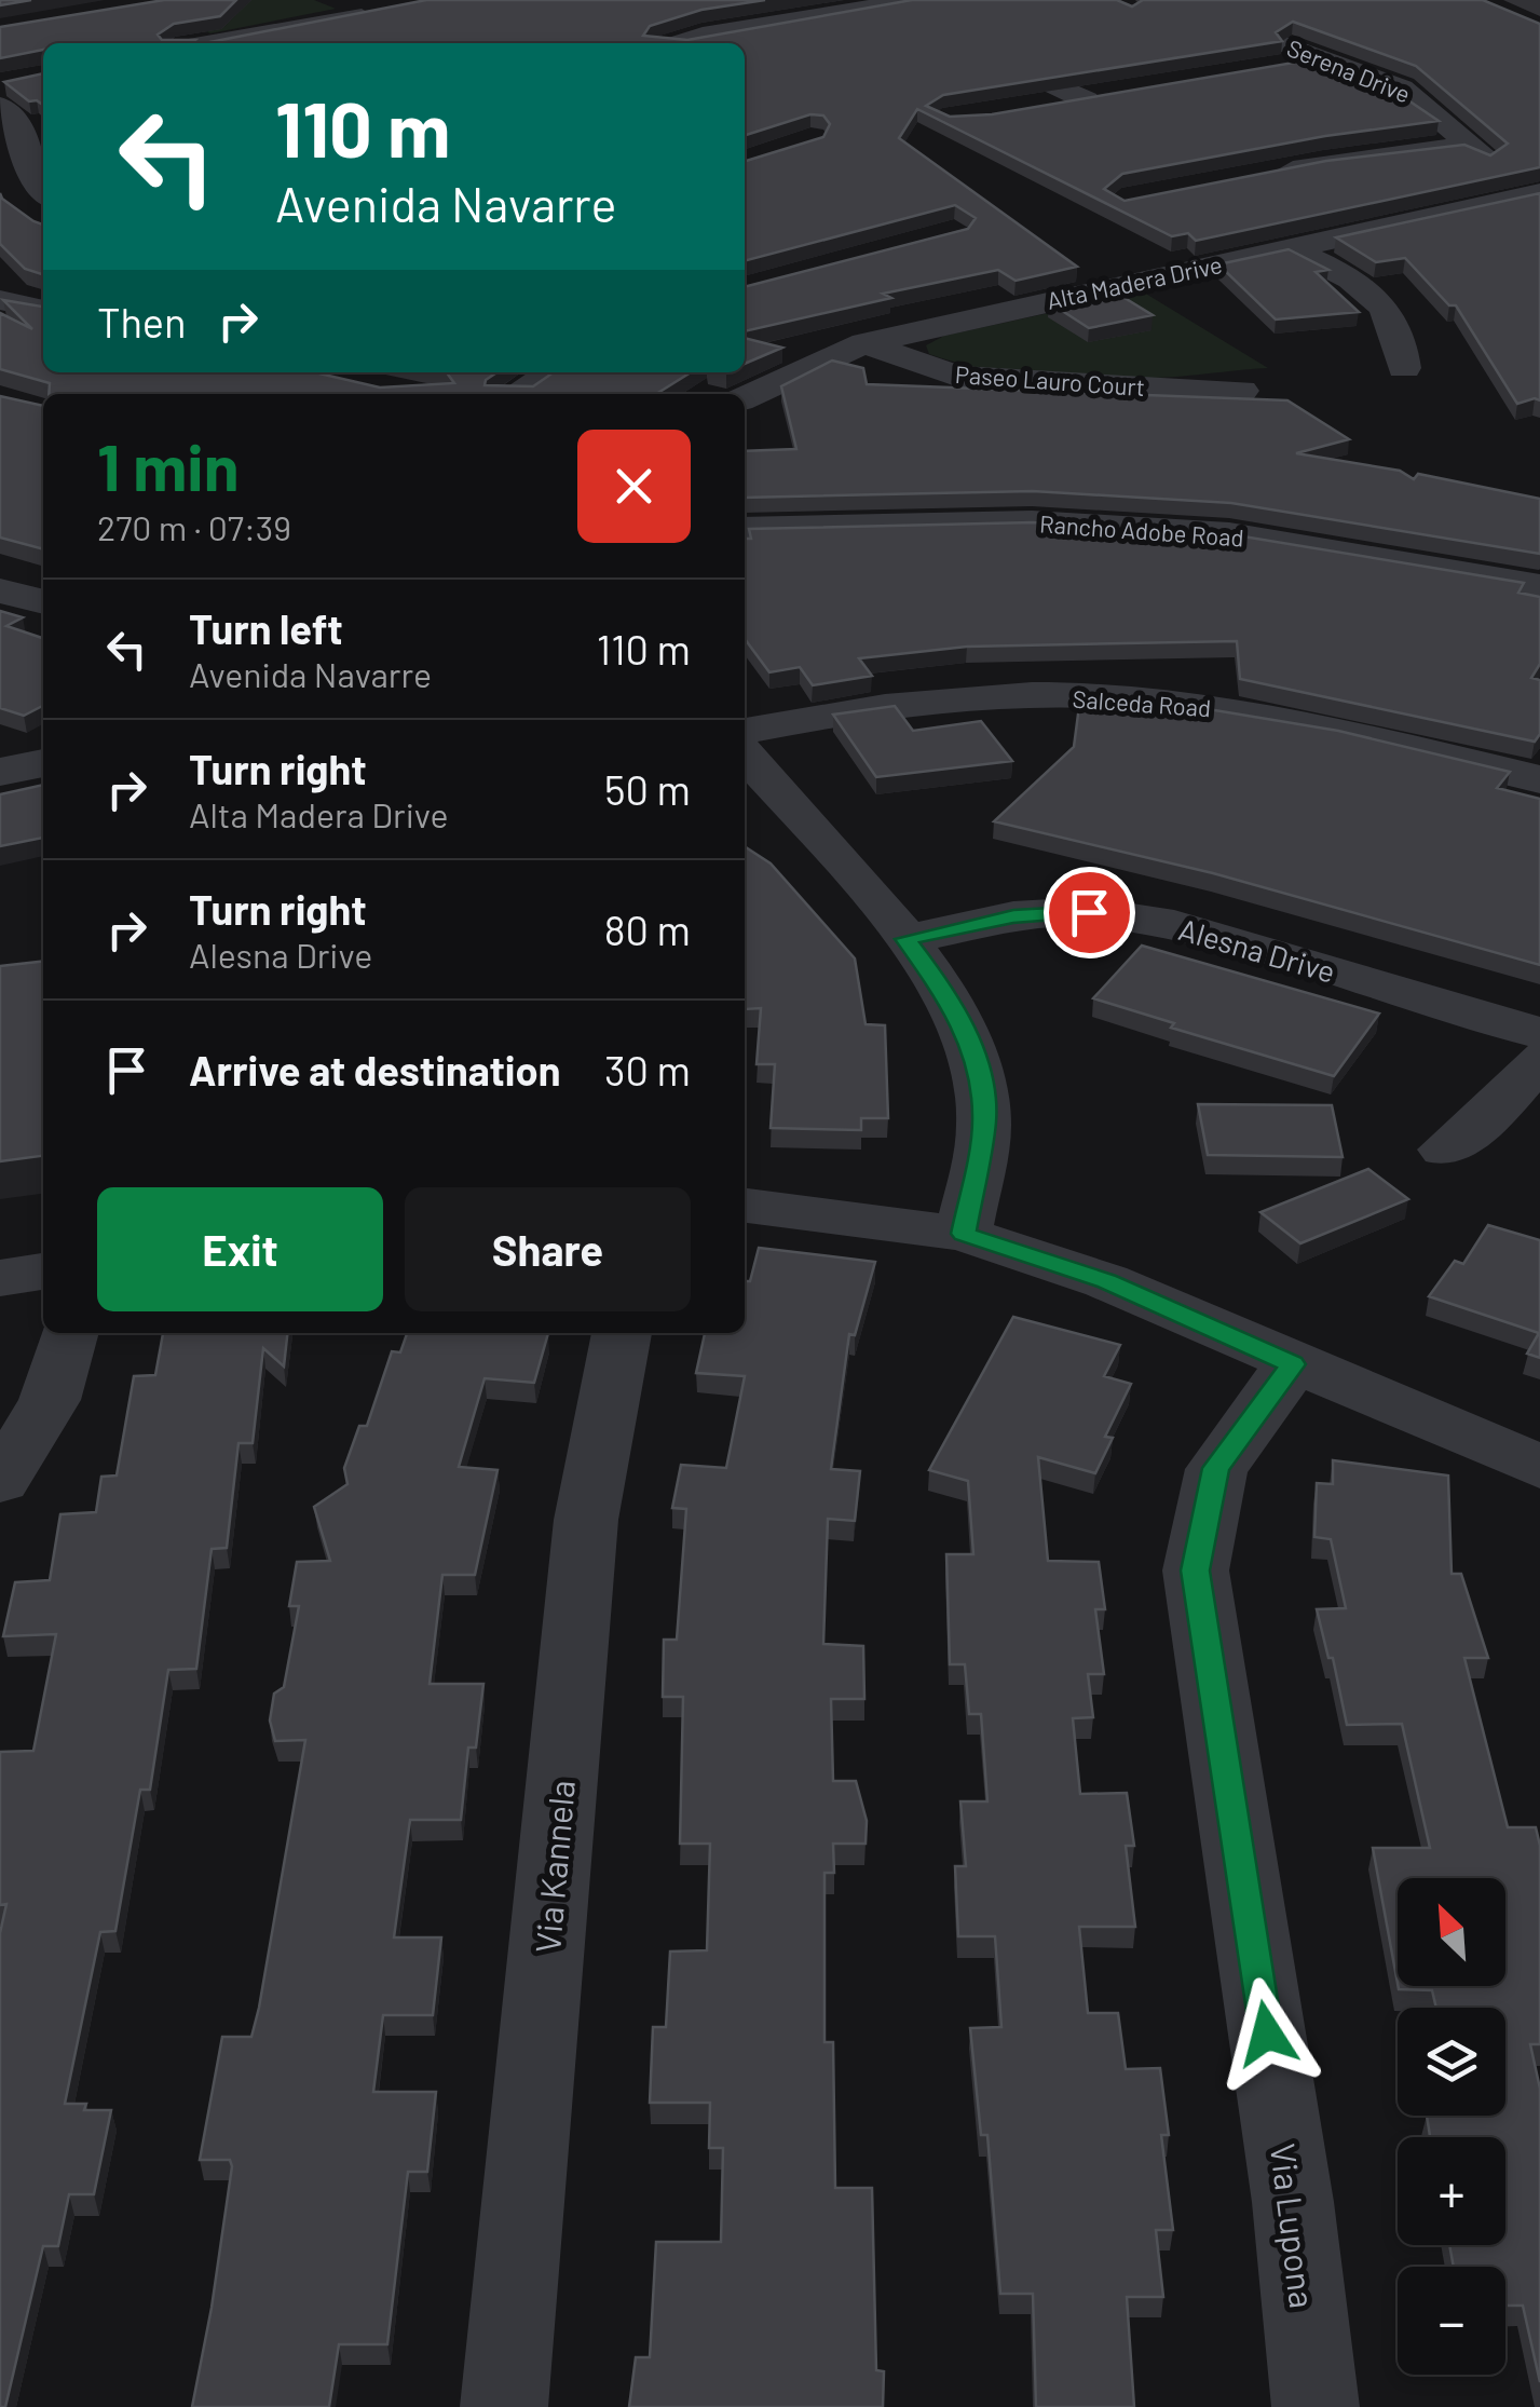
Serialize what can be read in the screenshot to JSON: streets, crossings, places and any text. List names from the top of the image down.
{
  "streets": {
    "street": [
      "Serena Drive",
      "Alta Madera Drive",
      "Paseo Lauro Court",
      "Rancho Adobe Road",
      "Salceda Road",
      "Alesna Drive",
      "Via Kannela",
      "Via Lupona"
    ]
  },
  "crossings": [
    ["Serena Drive", "Alta Madera Drive"],
    ["Alta Madera Drive", "Paseo Lauro Court"]
  ],
  "north": "top left",
  "page": {
    "turn": ["110 m", "Avenida Navarre"],
    "then": "Then",
    "heading": ["1 min", "270 m · 07:39"],
    "list": [
      {
        "name": "Turn left",
        "note": "Avenida Navarre",
        "value": "110 m"
      },
      {
        "name": "Turn right",
        "note": "Alta Madera Drive",
        "value": "50 m"
      },
      {
        "name": "Turn right",
        "note": "Alesna Drive",
        "value": "80 m"
      },
      {
        "name": "Arrive at destination",
        "value": "30 m"
      }
    ],
    "buttons": ["Exit", "Share"],
    "map_buttons": ["+", "−"]
  }
}
